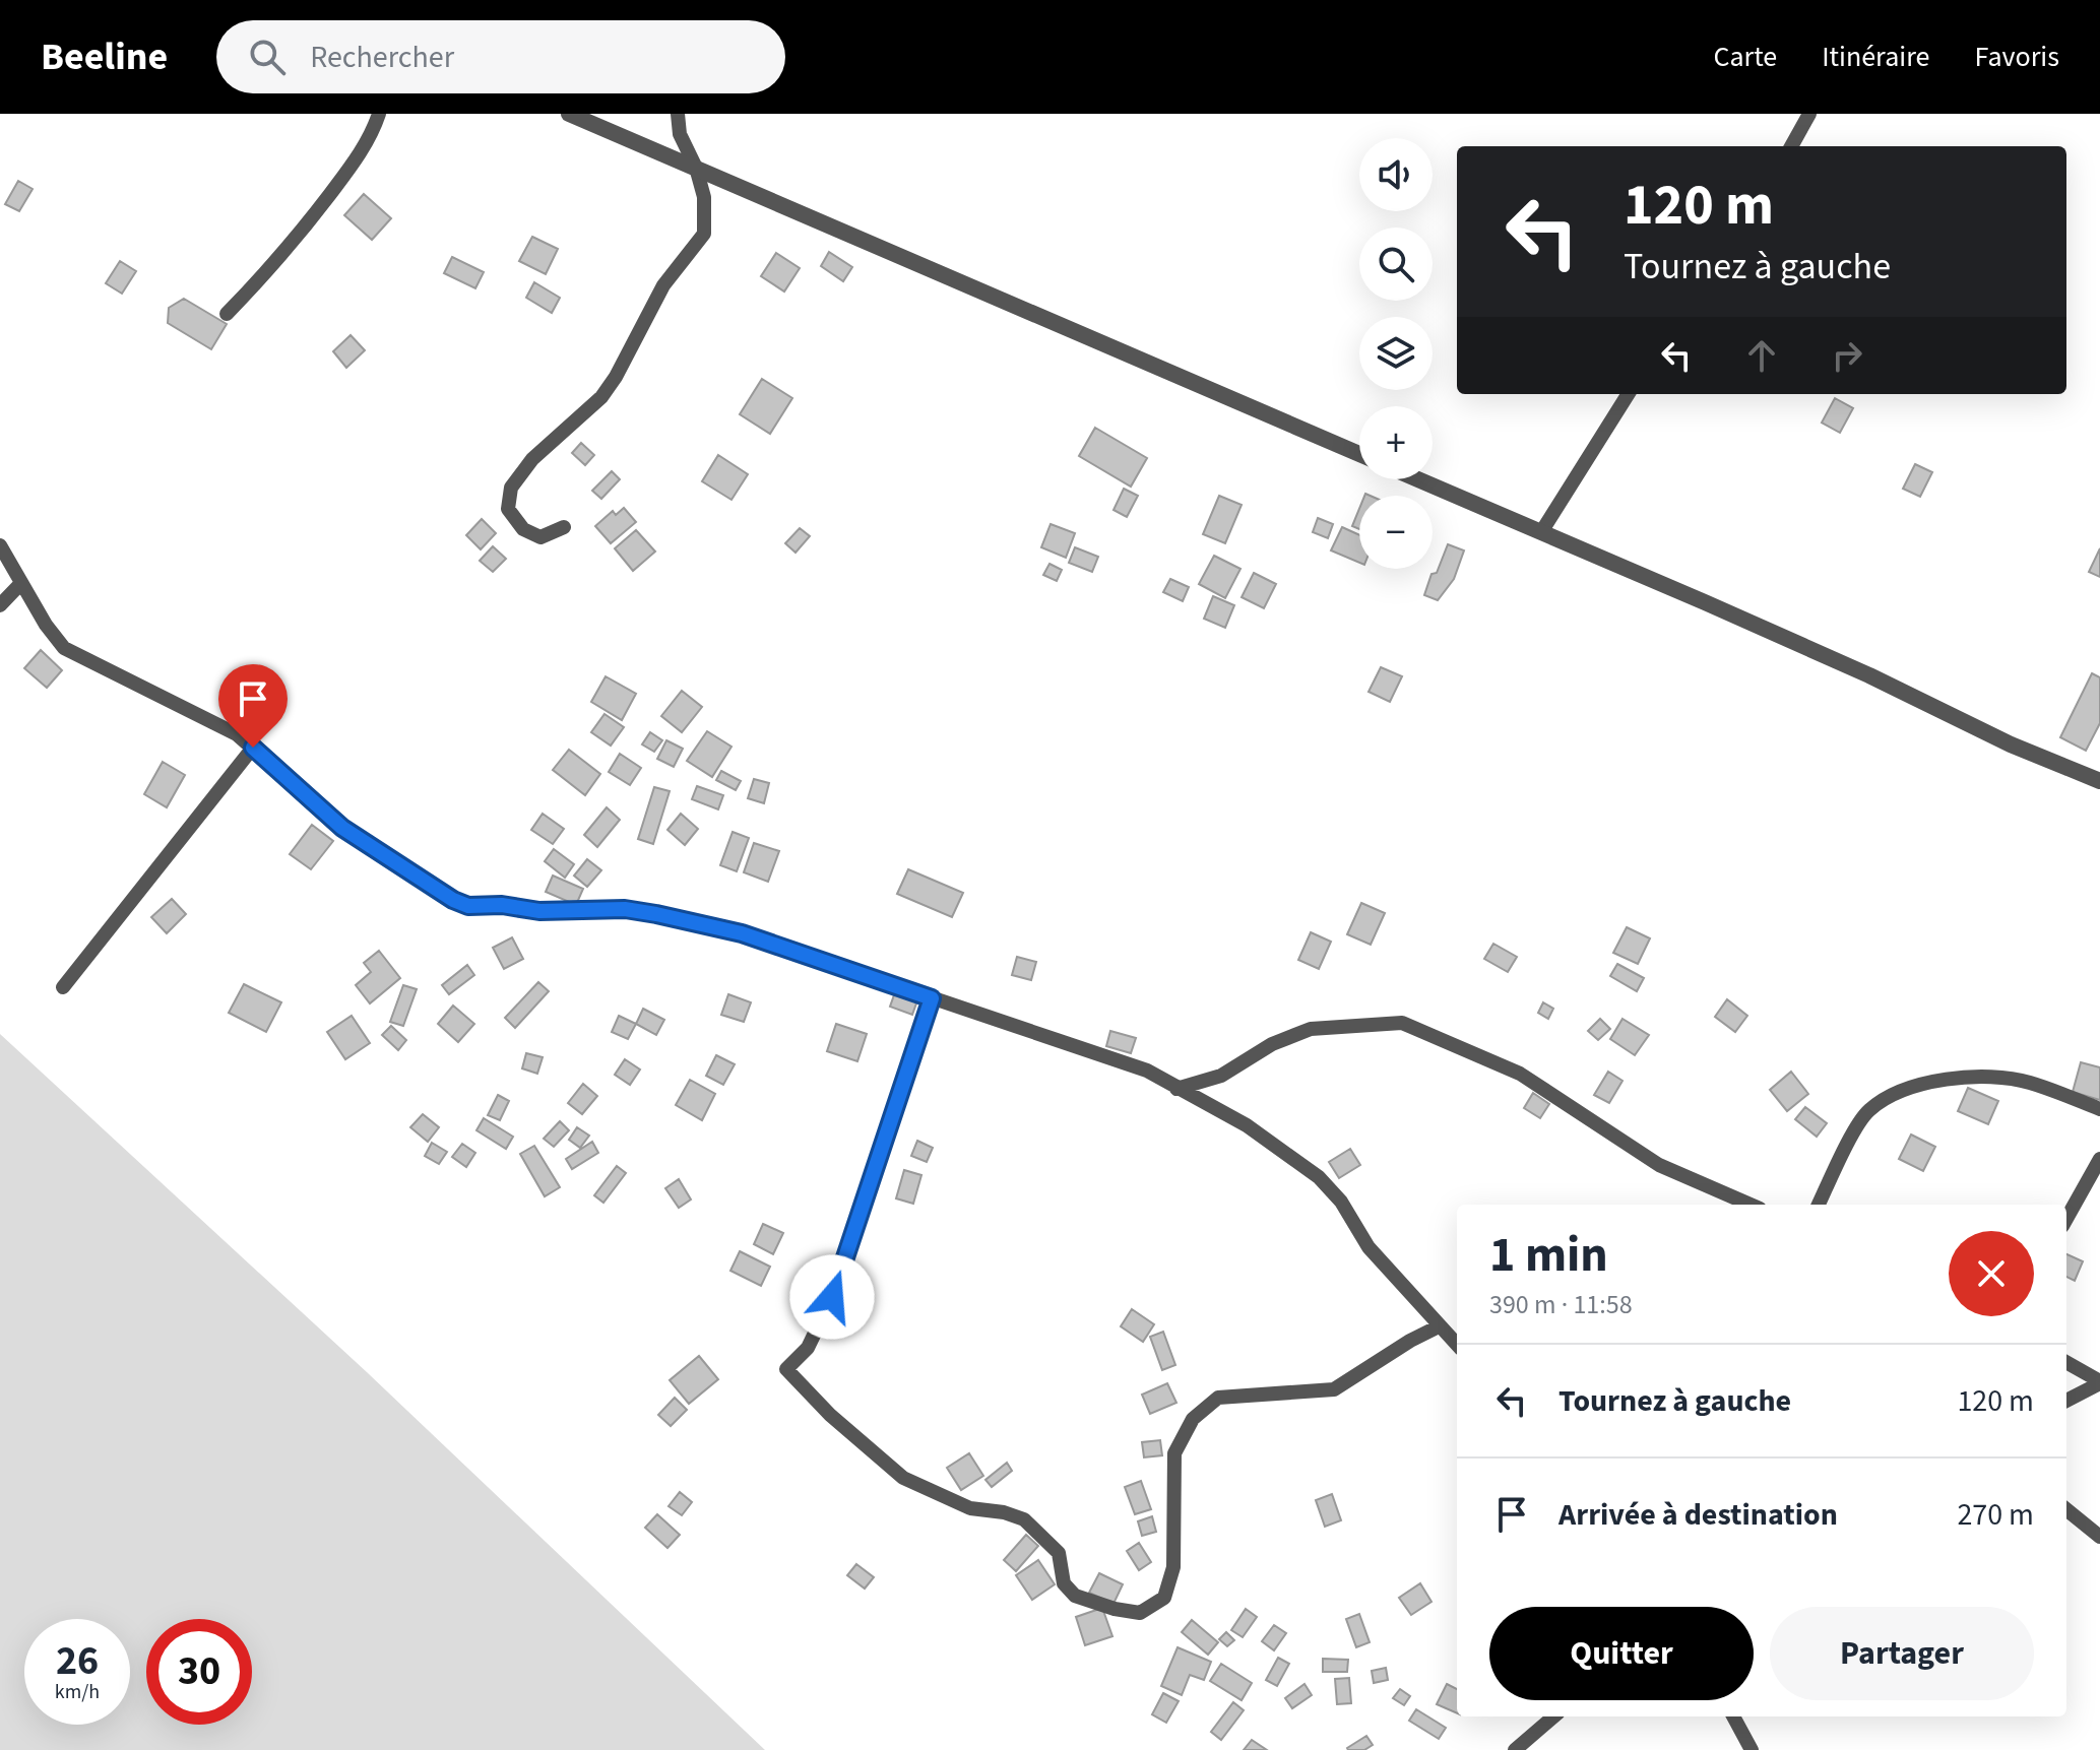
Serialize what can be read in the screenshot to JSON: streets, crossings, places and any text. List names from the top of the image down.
{
  "page": {
    "header": "Beeline",
    "search": "Rechercher",
    "nav": ["Carte", "Itinéraire", "Favoris"],
    "map_buttons": ["+", "−"],
    "turn": ["120 m", "Tournez à gauche"],
    "heading": ["1 min", "390 m · 11:58"],
    "list": [
      {
        "name": "Tournez à gauche",
        "value": "120 m"
      },
      {
        "name": "Arrivée à destination",
        "value": "270 m"
      }
    ],
    "buttons": ["Quitter", "Partager"],
    "speed": "26 km/h",
    "limit": "30"
  }
}
